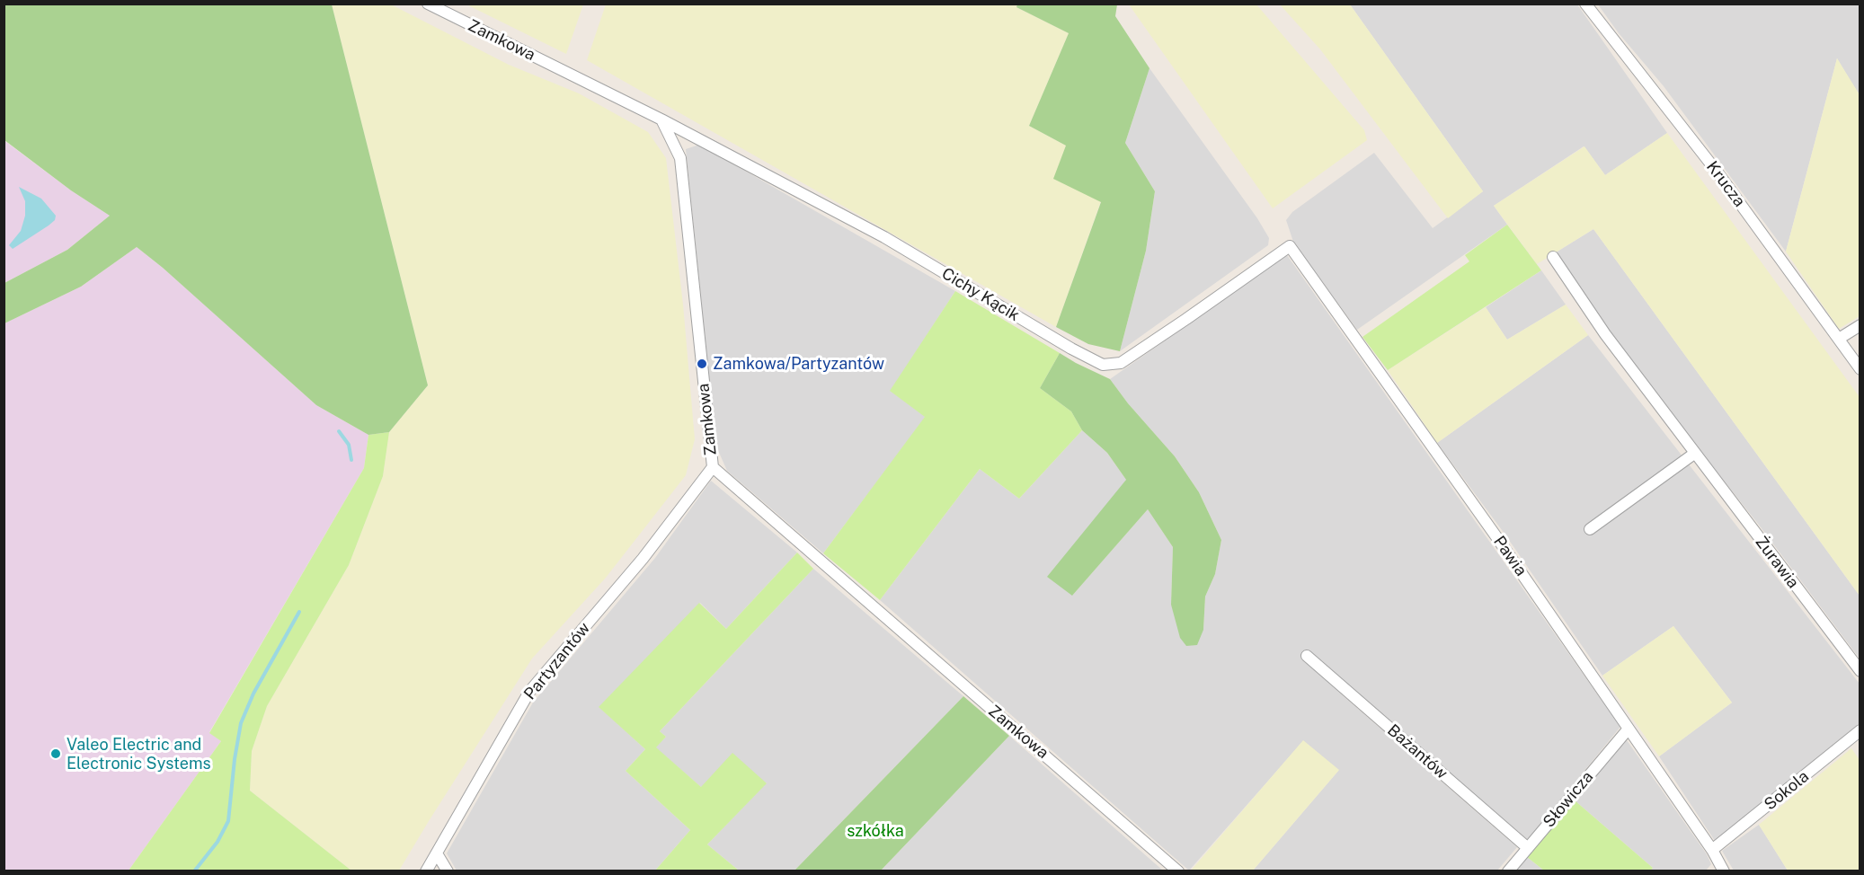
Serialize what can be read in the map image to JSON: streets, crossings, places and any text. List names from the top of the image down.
{
  "streets": {
    "street": [
      "Zamkowa",
      "Krucza",
      "Cichy Kącik",
      "Pawia",
      "Żurawia",
      "Partyzantów",
      "Bażantów",
      "Sokola",
      "Słowicza"
    ]
  },
  "crossings": [
    ["Zamkowa", "Cichy Kącik"],
    ["Zamkowa", "Partyzantów"],
    ["Cichy Kącik", "Pawia"],
    ["Pawia", "Sokola"],
    ["Pawia", "Słowicza"],
    ["Bażantów", "Słowicza"]
  ],
  "parks": ["szkółka"],
  "places": ["Zamkowa/Partyzantów", "Valeo Electric and Electronic Systems"]
}
